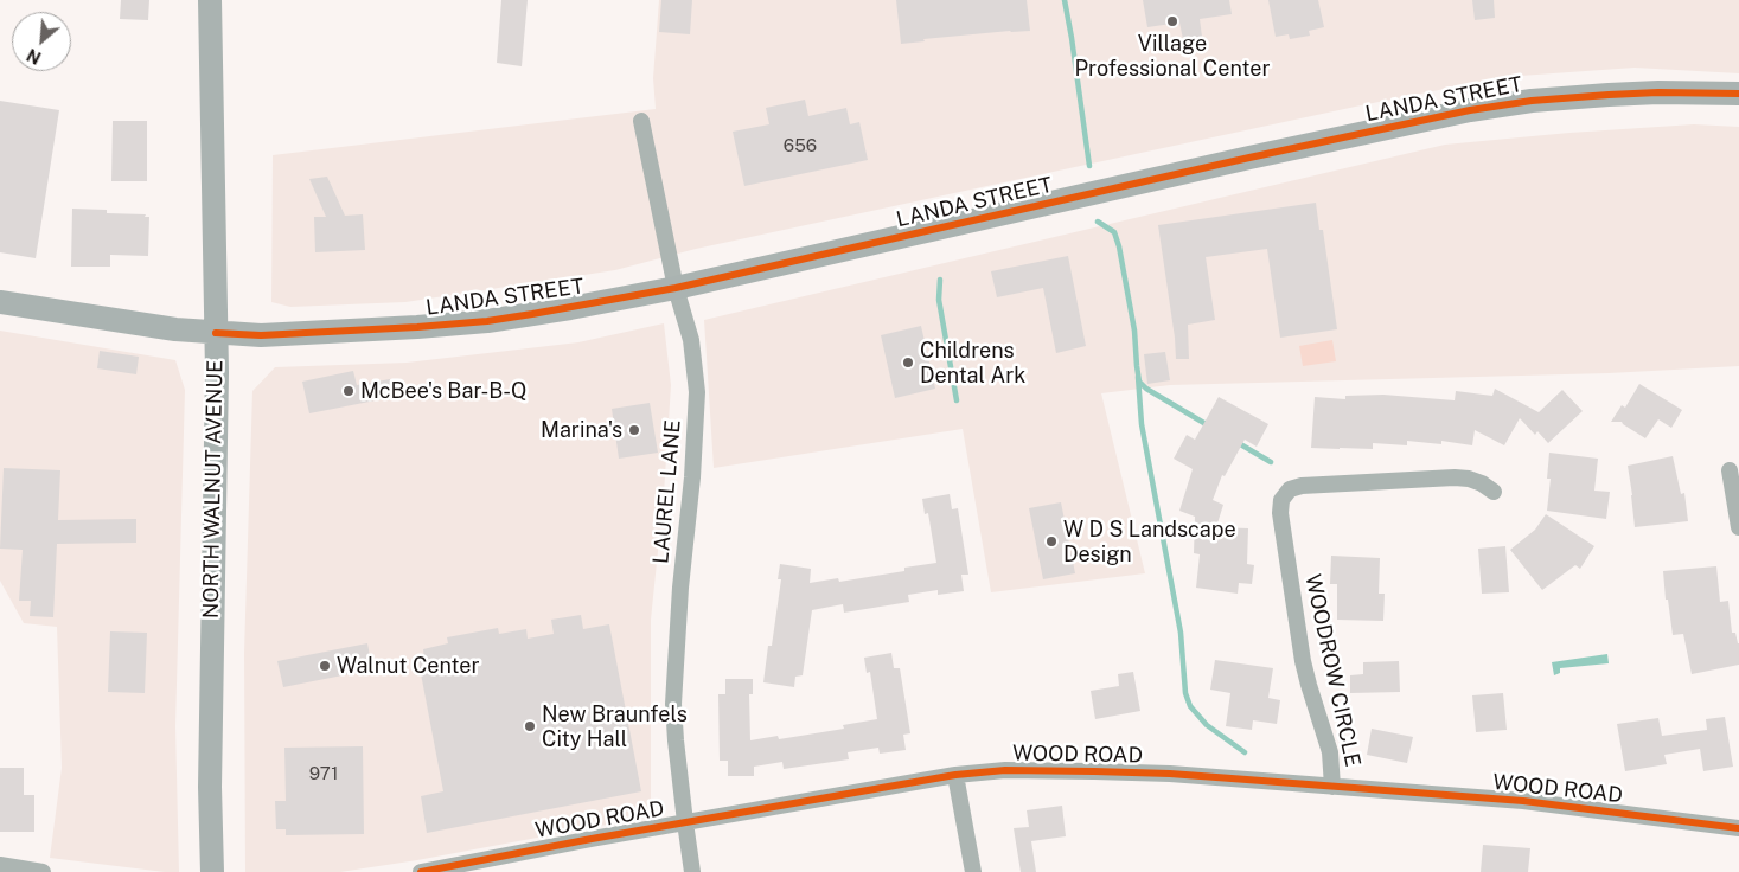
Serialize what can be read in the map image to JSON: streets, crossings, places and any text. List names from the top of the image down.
{
  "streets": {
    "street": [
      "LANDA STREET",
      "NORTH WALNUT AVENUE",
      "LAUREL LANE",
      "WOODROW CIRCLE",
      "WOOD ROAD"
    ]
  },
  "crossings": [
    ["LANDA STREET", "NORTH WALNUT AVENUE"],
    ["LANDA STREET", "LAUREL LANE"],
    ["LAUREL LANE", "WOOD ROAD"],
    ["WOODROW CIRCLE", "WOOD ROAD"]
  ],
  "places": [
    "Village Professional Center",
    "Childrens Dental Ark",
    "McBee's Bar-B-Q",
    "Marina's",
    "W D S Landscape Design",
    "Walnut Center",
    "New Braunfels City Hall"
  ],
  "house_numbers": ["656", "971"],
  "north": "bottom left"
}
